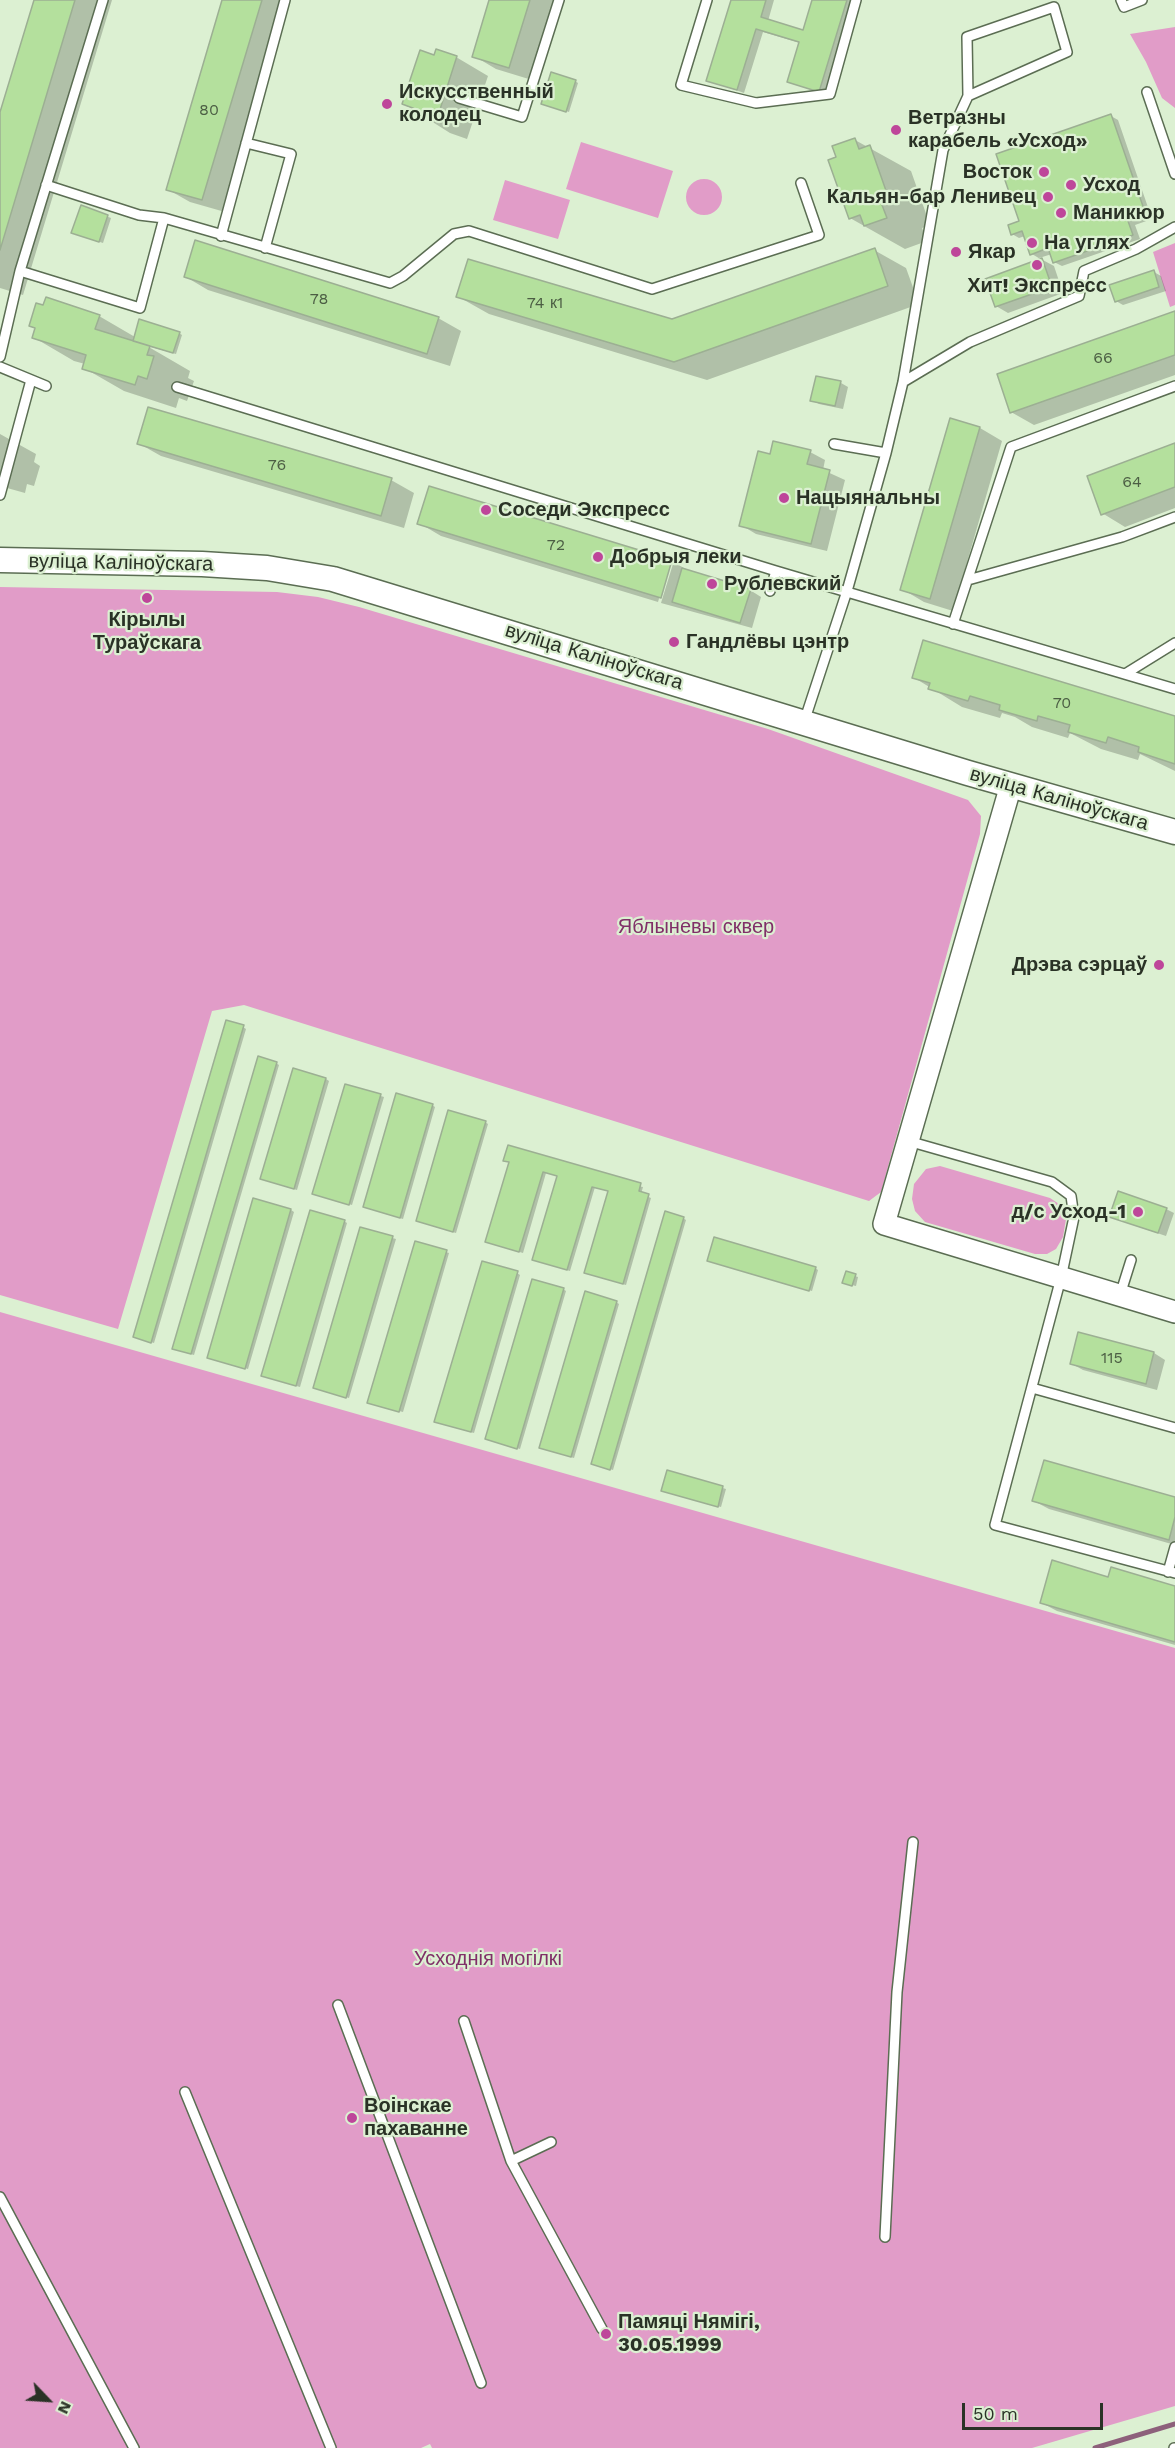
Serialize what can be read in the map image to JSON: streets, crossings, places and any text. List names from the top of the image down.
{
  "streets": {
    "main road": ["вуліца Каліноўскага"]
  },
  "parks": ["Яблыневы сквер", "Усходнія могілкі"],
  "places": [
    "Искусственный колодец",
    "Ветразны карабель «Усход»",
    "Восток",
    "Усход",
    "Кальян-бар Ленивец",
    "Маникюр",
    "На углях",
    "Якар",
    "Хит! Экспресс",
    "Нацыянальны",
    "Соседи Экспресс",
    "Добрыя леки",
    "Рублевский",
    "Кірылы Тураўскага",
    "Гандлёвы цэнтр",
    "Дрэва сэрцаў",
    "д/с Усход-1",
    "Воінскае пахаванне",
    "Памяці Нямігі, 30.05.1999"
  ],
  "house_numbers": [
    "80",
    "78",
    "74 к1",
    "66",
    "76",
    "64",
    "72",
    "70",
    "115"
  ],
  "scale_bar": "50 m",
  "north": "bottom right"
}
